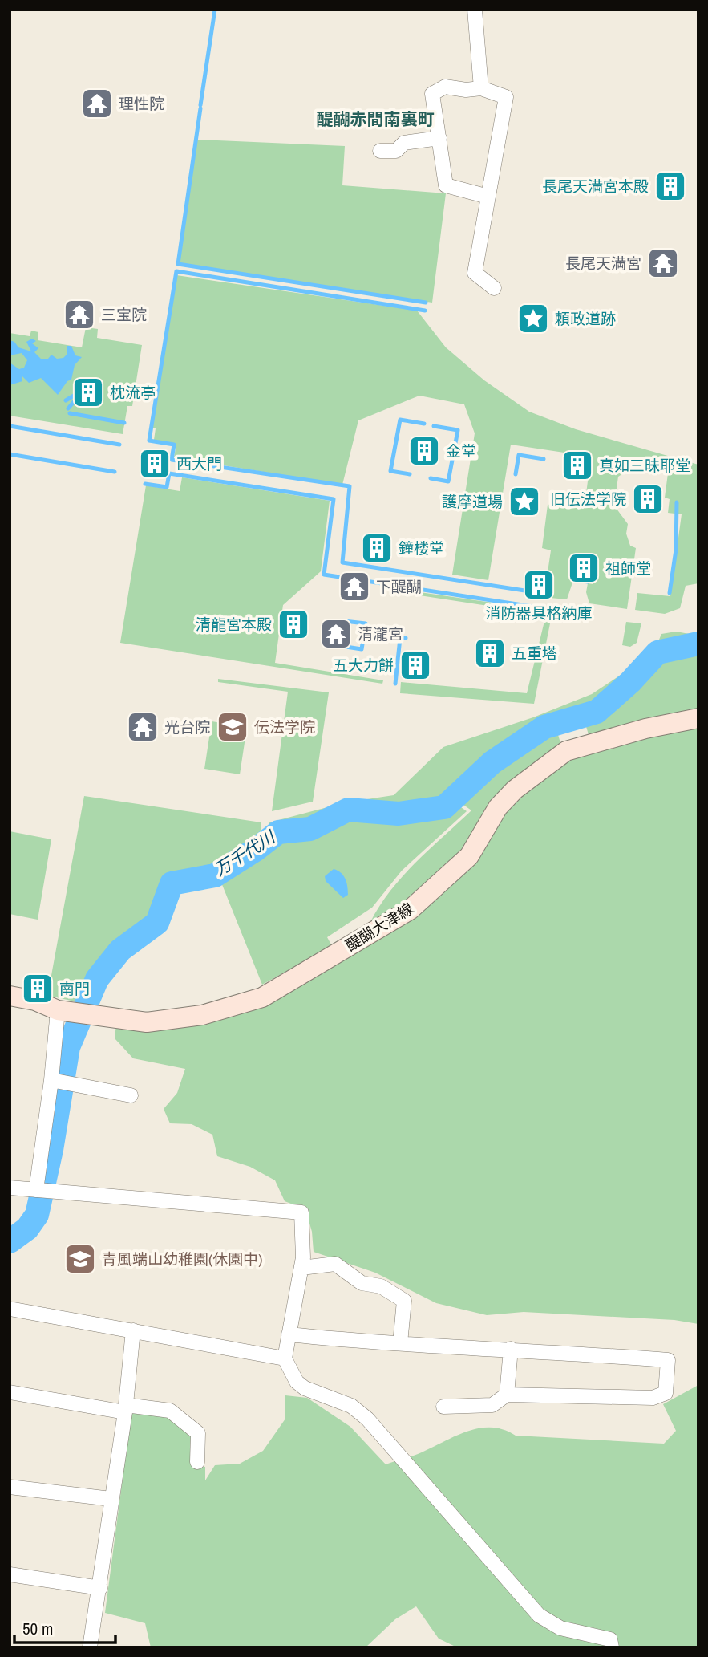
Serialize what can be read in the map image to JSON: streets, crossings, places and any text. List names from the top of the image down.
{
  "streets": {
    "main road": ["醍醐大津線"]
  },
  "districts": ["醍醐赤間南裏町"],
  "water": ["万千代川"],
  "places": {
    "temple": [
      "理性院",
      "長尾天満宮",
      "三宝院",
      "下醍醐",
      "清瀧宮",
      "光台院"
    ],
    "building": [
      "長尾天満宮本殿",
      "枕流亭",
      "金堂",
      "西大門",
      "真如三昧耶堂",
      "旧伝法学院",
      "鐘楼堂",
      "祖師堂",
      "消防器具格納庫",
      "清龍宮本殿",
      "五重塔",
      "五大力餅",
      "南門"
    ],
    "place": ["頼政道跡", "護摩道場"],
    "school or university": ["伝法学院", "青風端山幼稚園(休園中)"]
  },
  "scale_bar": "50 m"
}
